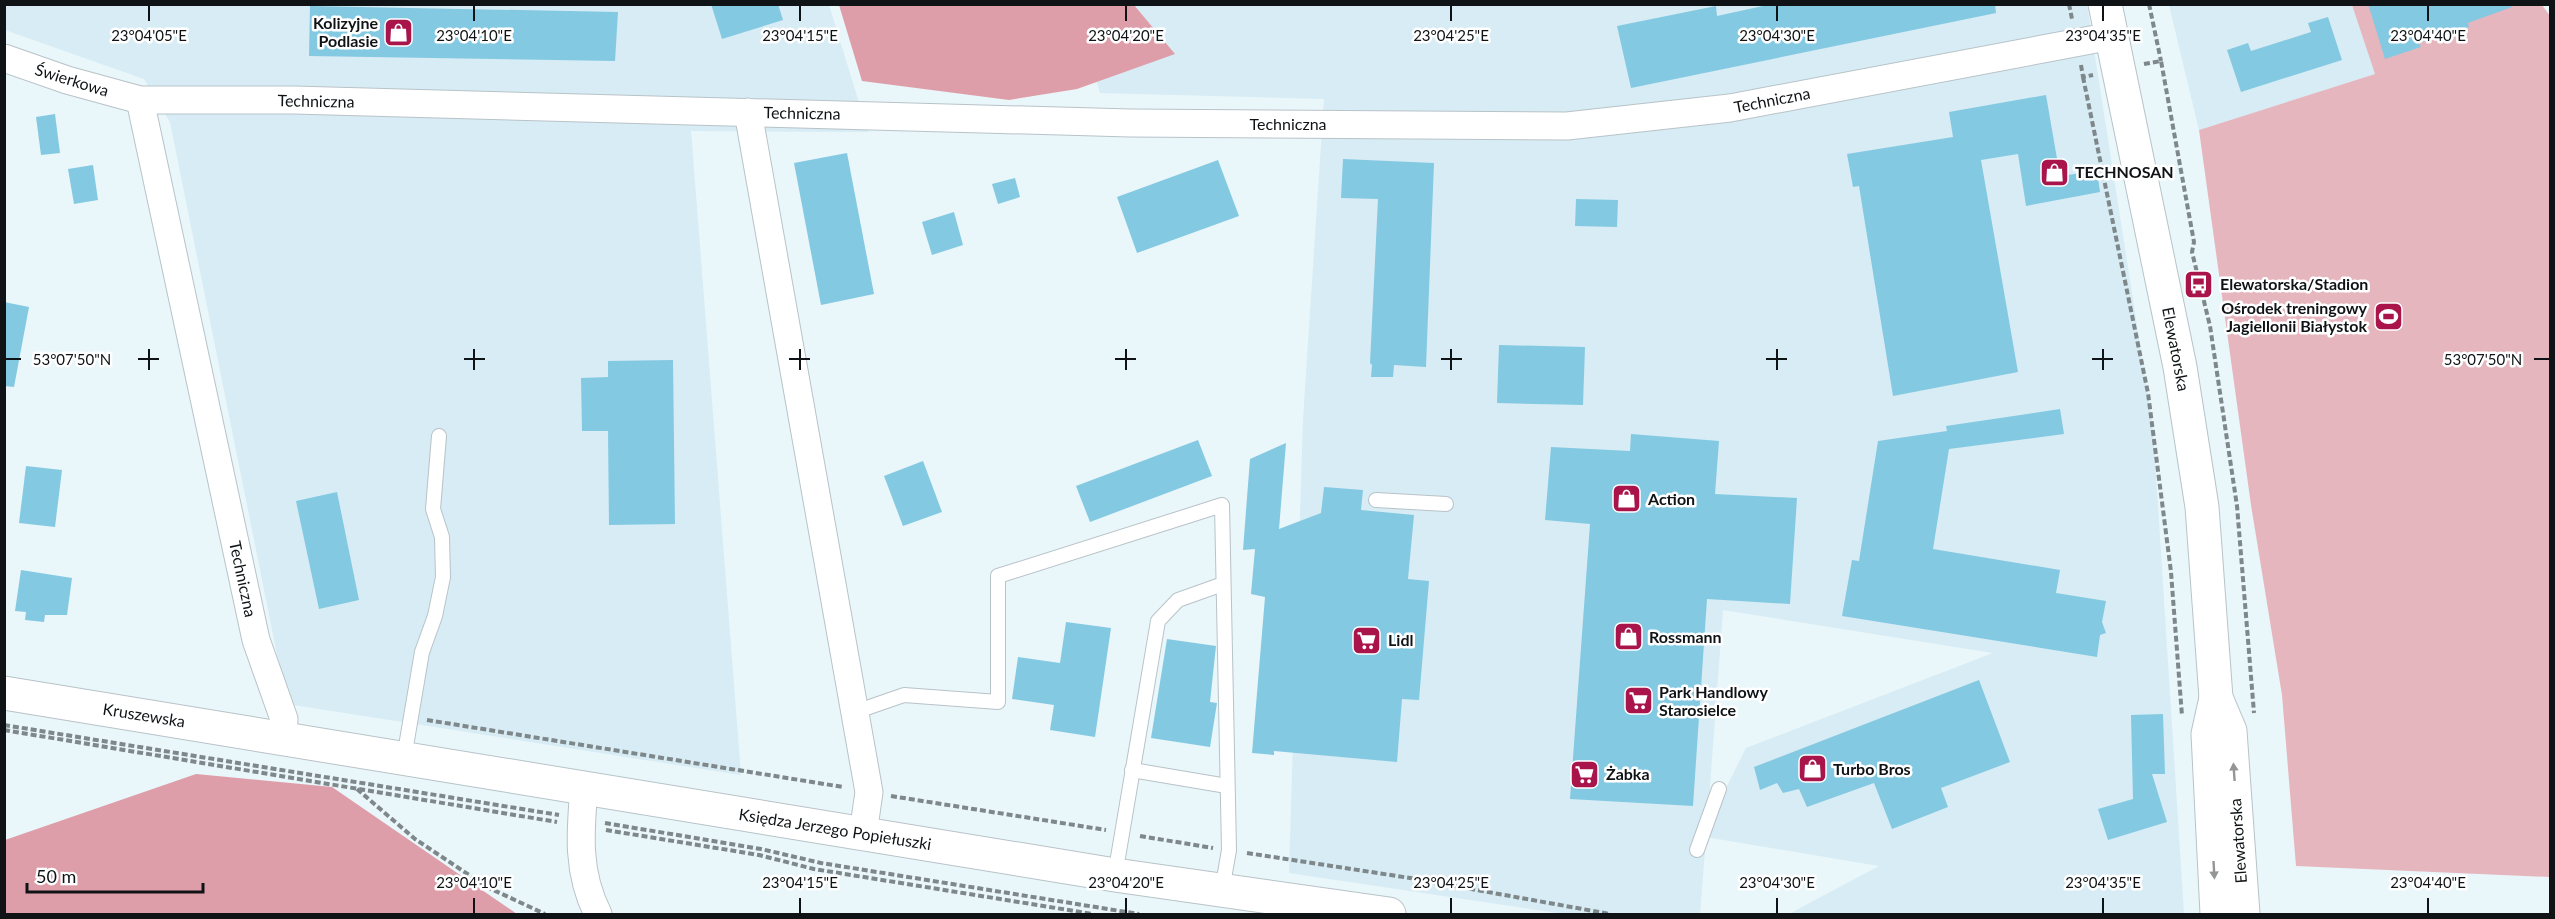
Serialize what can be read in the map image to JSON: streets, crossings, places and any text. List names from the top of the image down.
{
  "streets": {
    "street": [
      "Świerkowa",
      "Techniczna",
      "Elewatorska",
      "Kruszewska",
      "Księdza Jerzego Popiełuszki"
    ]
  },
  "crossings": [
    ["Świerkowa", "Techniczna"],
    ["Techniczna", "Elewatorska"],
    ["Techniczna", "Kruszewska"],
    ["Techniczna", "Księdza Jerzego Popiełuszki"],
    ["Kruszewska", "Księdza Jerzego Popiełuszki"]
  ],
  "places": {
    "shop": [
      "Kolizyjne Podlasie",
      "TECHNOSAN",
      "Action",
      "Rossmann",
      "Turbo Bros"
    ],
    "bus stop": ["Elewatorska/Stadion"],
    "sports": ["Ośrodek treningowy Jagiellonii Białystok"],
    "supermarket": ["Lidl", "Park Handlowy Starosielce", "Żabka"]
  },
  "scale_bar": "50 m",
  "coordinates": [
    "23°04'05\"E",
    "23°04'10\"E",
    "23°04'15\"E",
    "23°04'20\"E",
    "23°04'25\"E",
    "23°04'30\"E",
    "23°04'35\"E",
    "23°04'40\"E",
    "53°07'50\"N"
  ]
}
